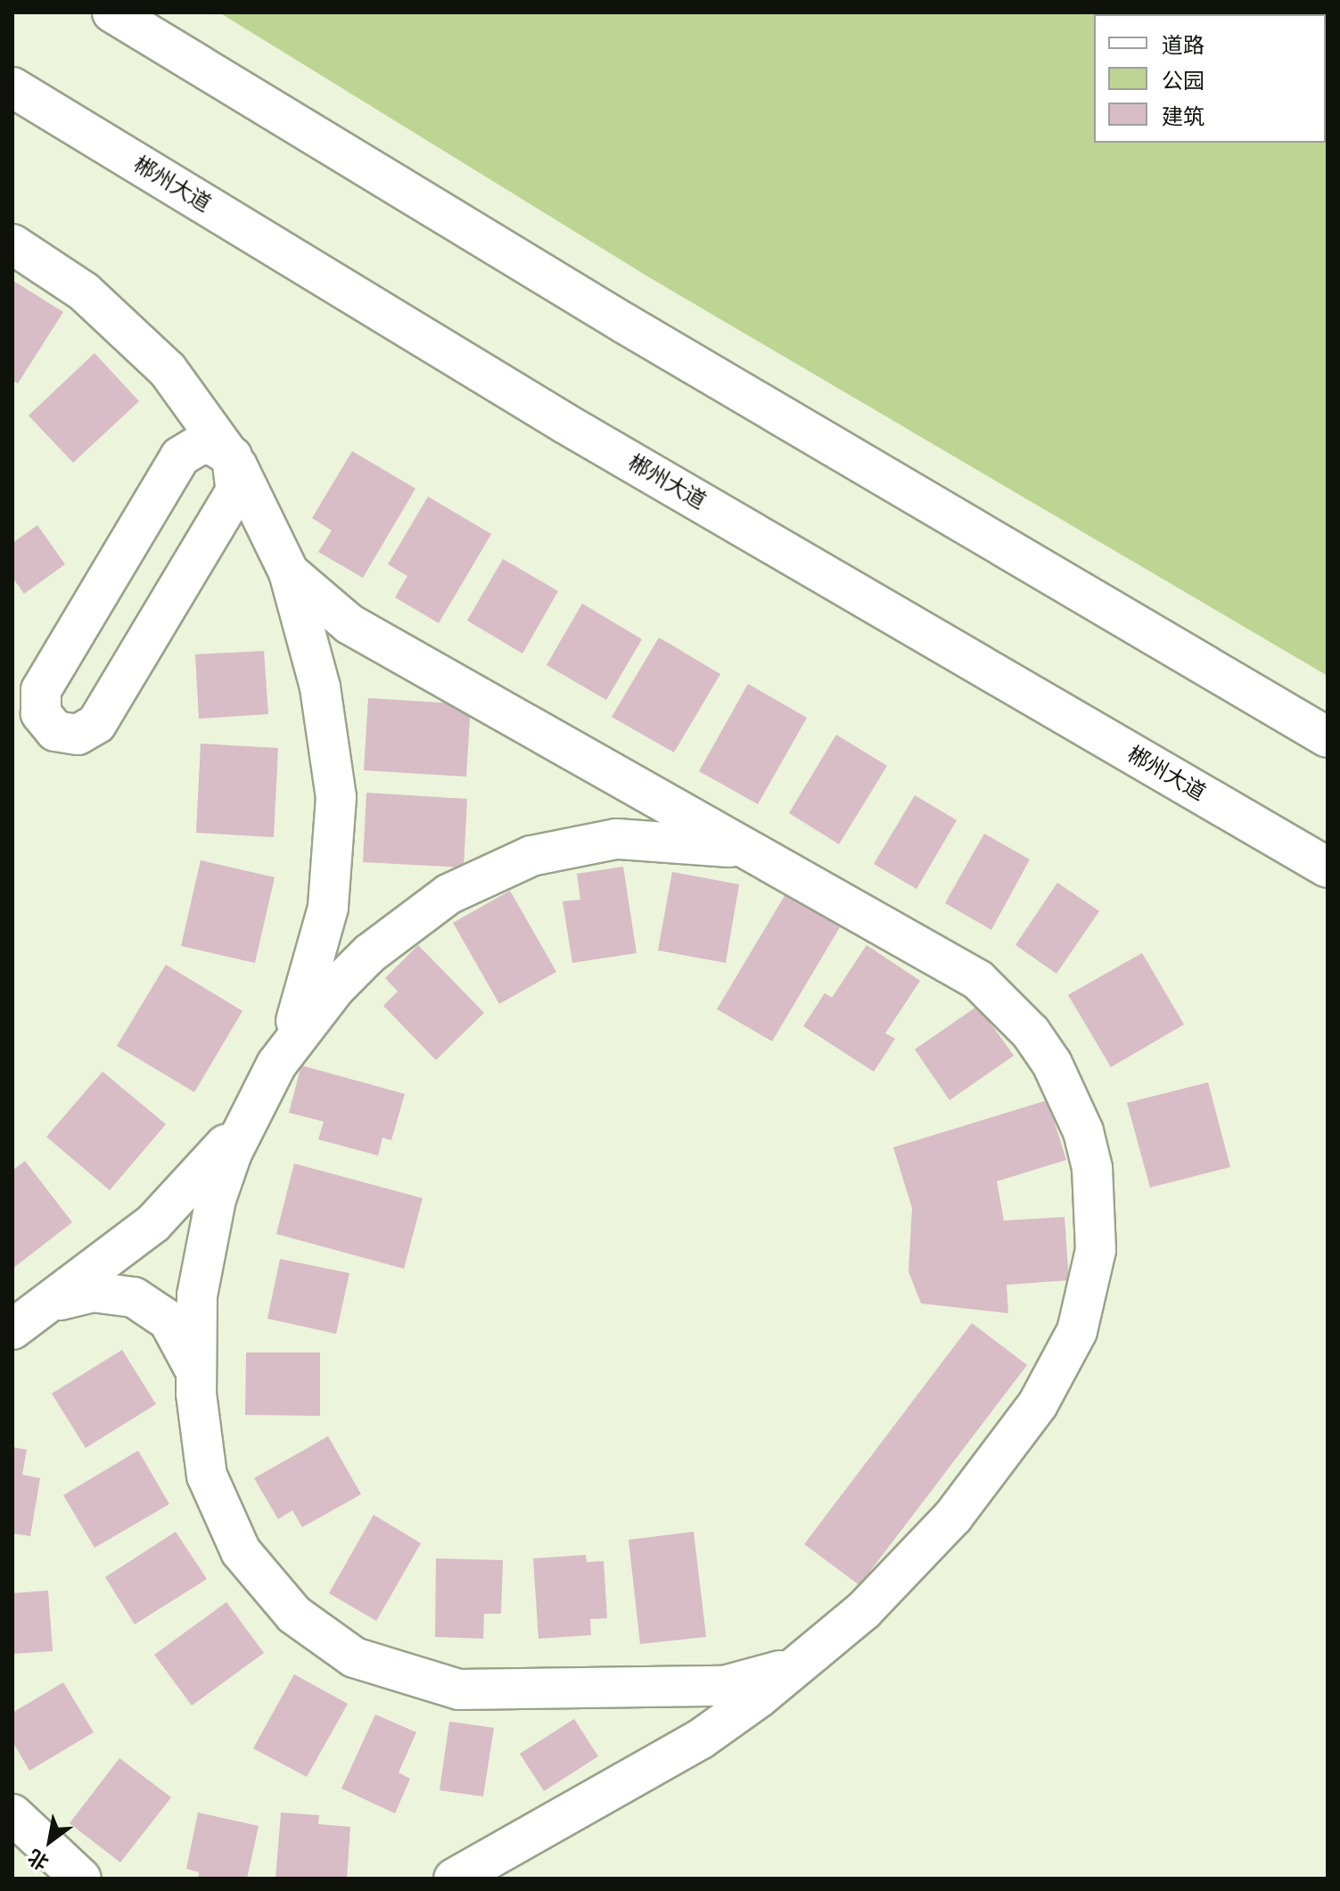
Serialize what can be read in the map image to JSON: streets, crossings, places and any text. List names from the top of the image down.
{
  "streets": {
    "main road": ["郴州大道"]
  },
  "legend": ["道路", "公园", "建筑"],
  "north": "bottom left"
}
